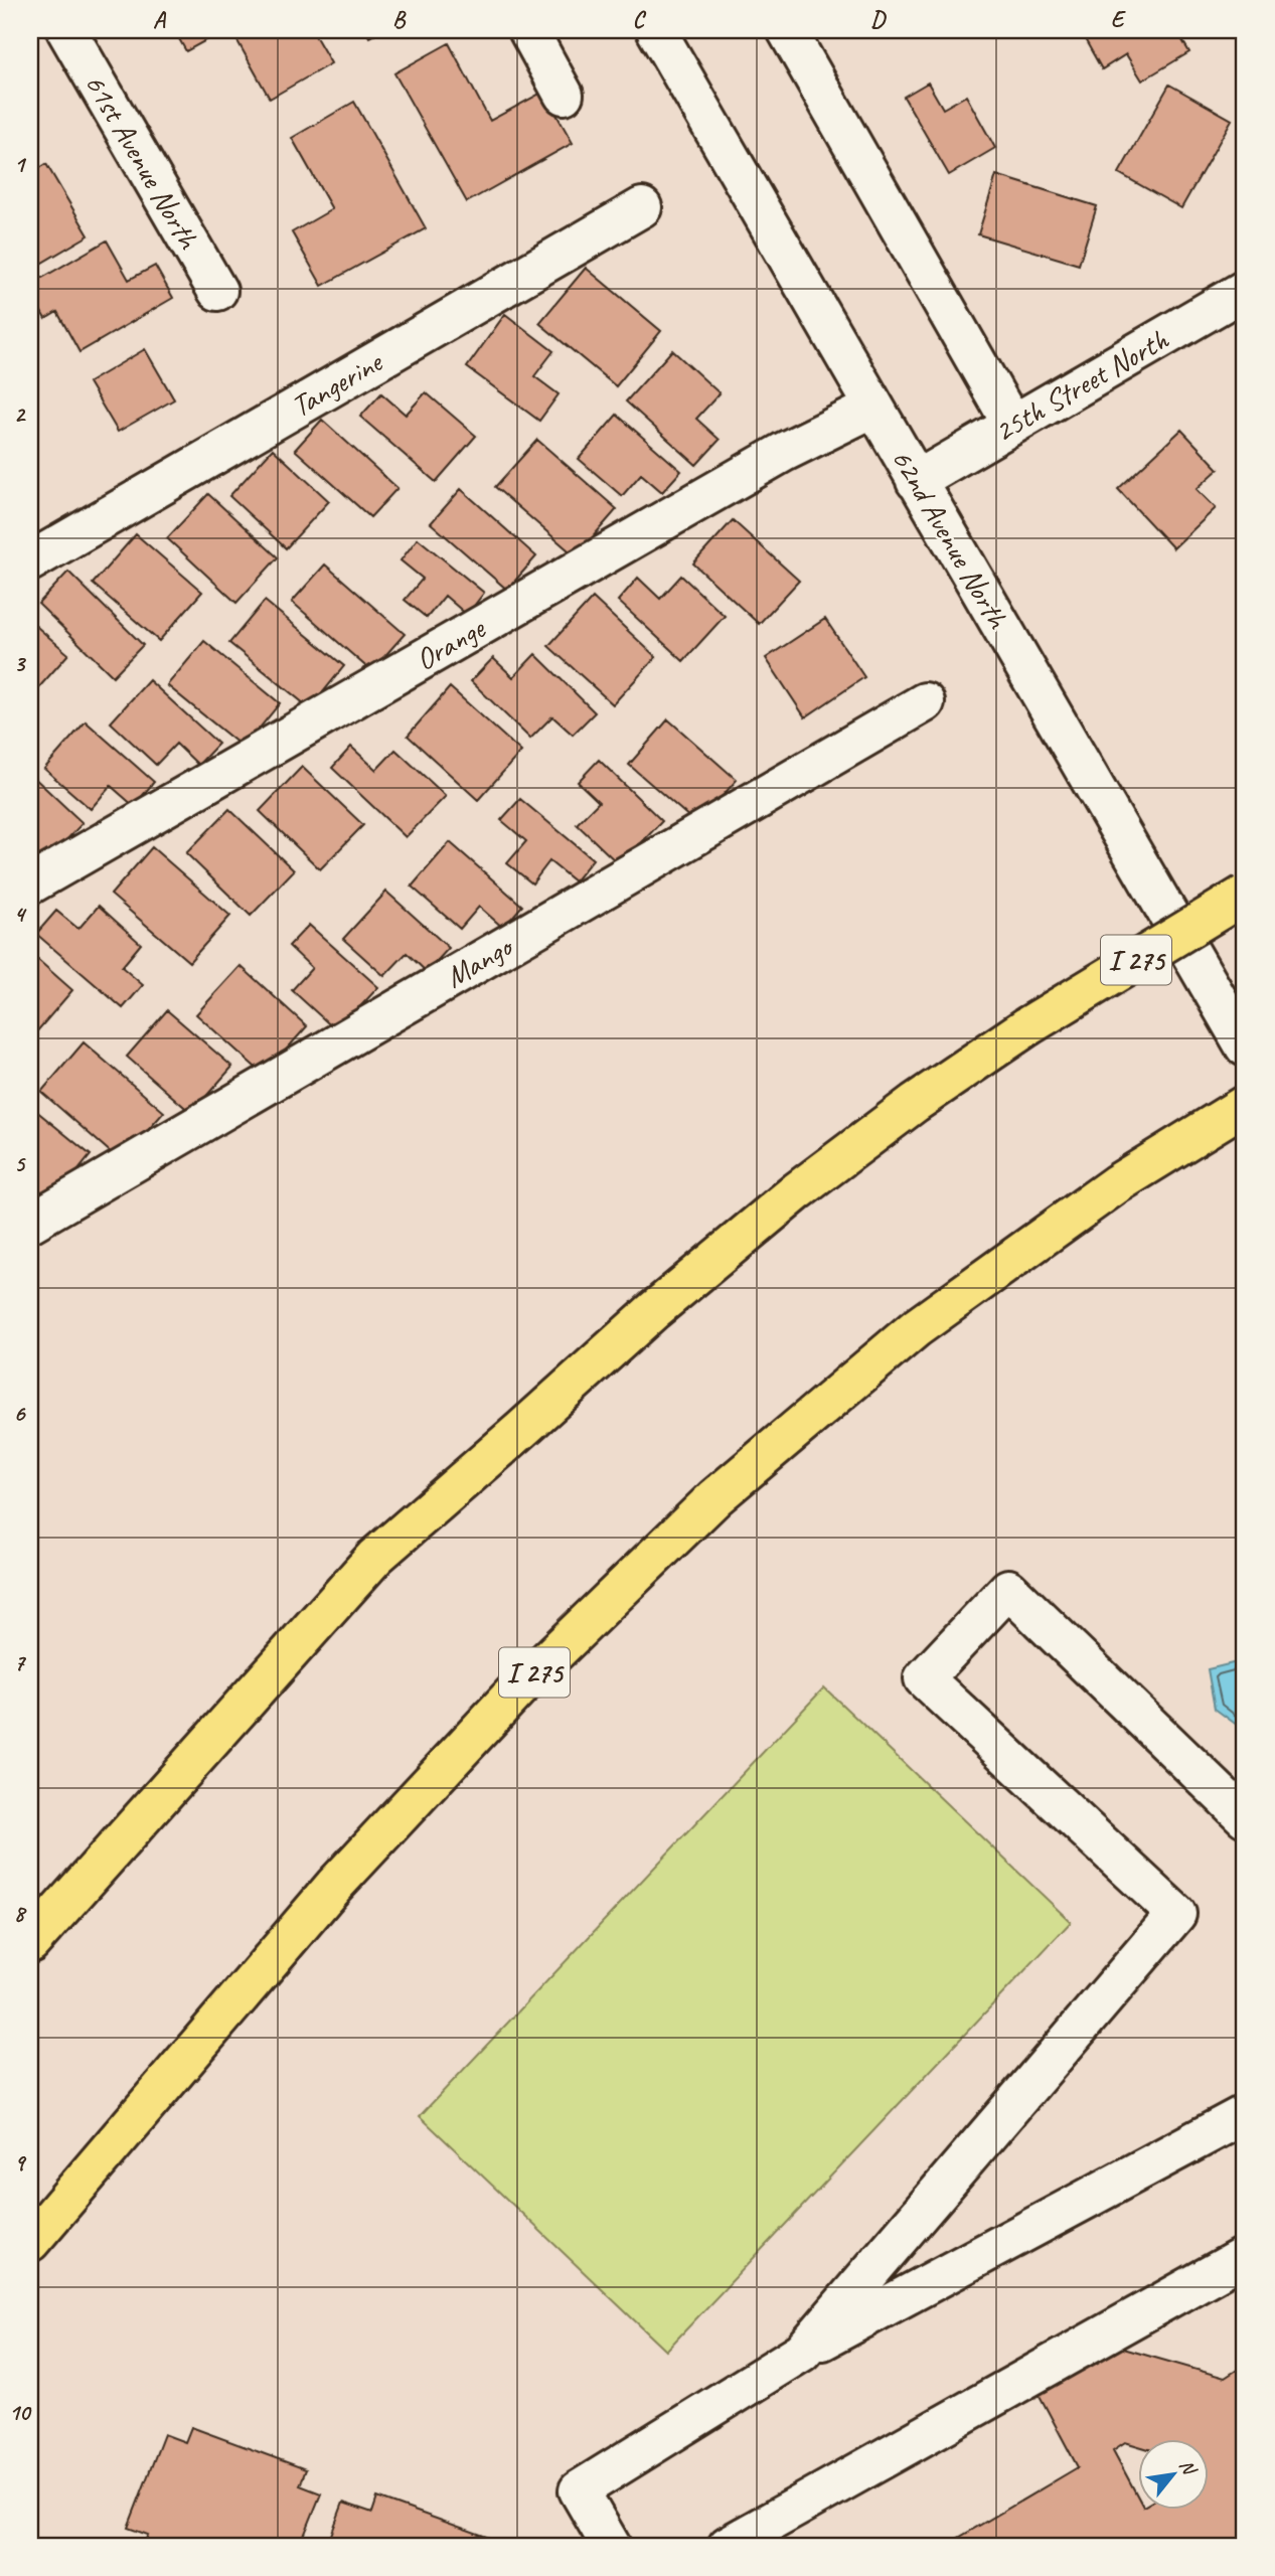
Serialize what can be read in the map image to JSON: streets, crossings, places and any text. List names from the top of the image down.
{
  "streets": {
    "highway": ["I 275"],
    "street": [
      "61st Avenue North",
      "Tangerine",
      "25th Street North",
      "62nd Avenue North",
      "Orange",
      "Mango"
    ]
  },
  "crossings": [
    ["25th Street North", "62nd Avenue North"],
    ["62nd Avenue North", "Orange"]
  ],
  "north": "top right",
  "grid": {
    "columns": [
      "A",
      "B",
      "C",
      "D",
      "E"
    ],
    "rows": [
      "1",
      "2",
      "3",
      "4",
      "5",
      "6",
      "7",
      "8",
      "9",
      "10"
    ]
  }
}
